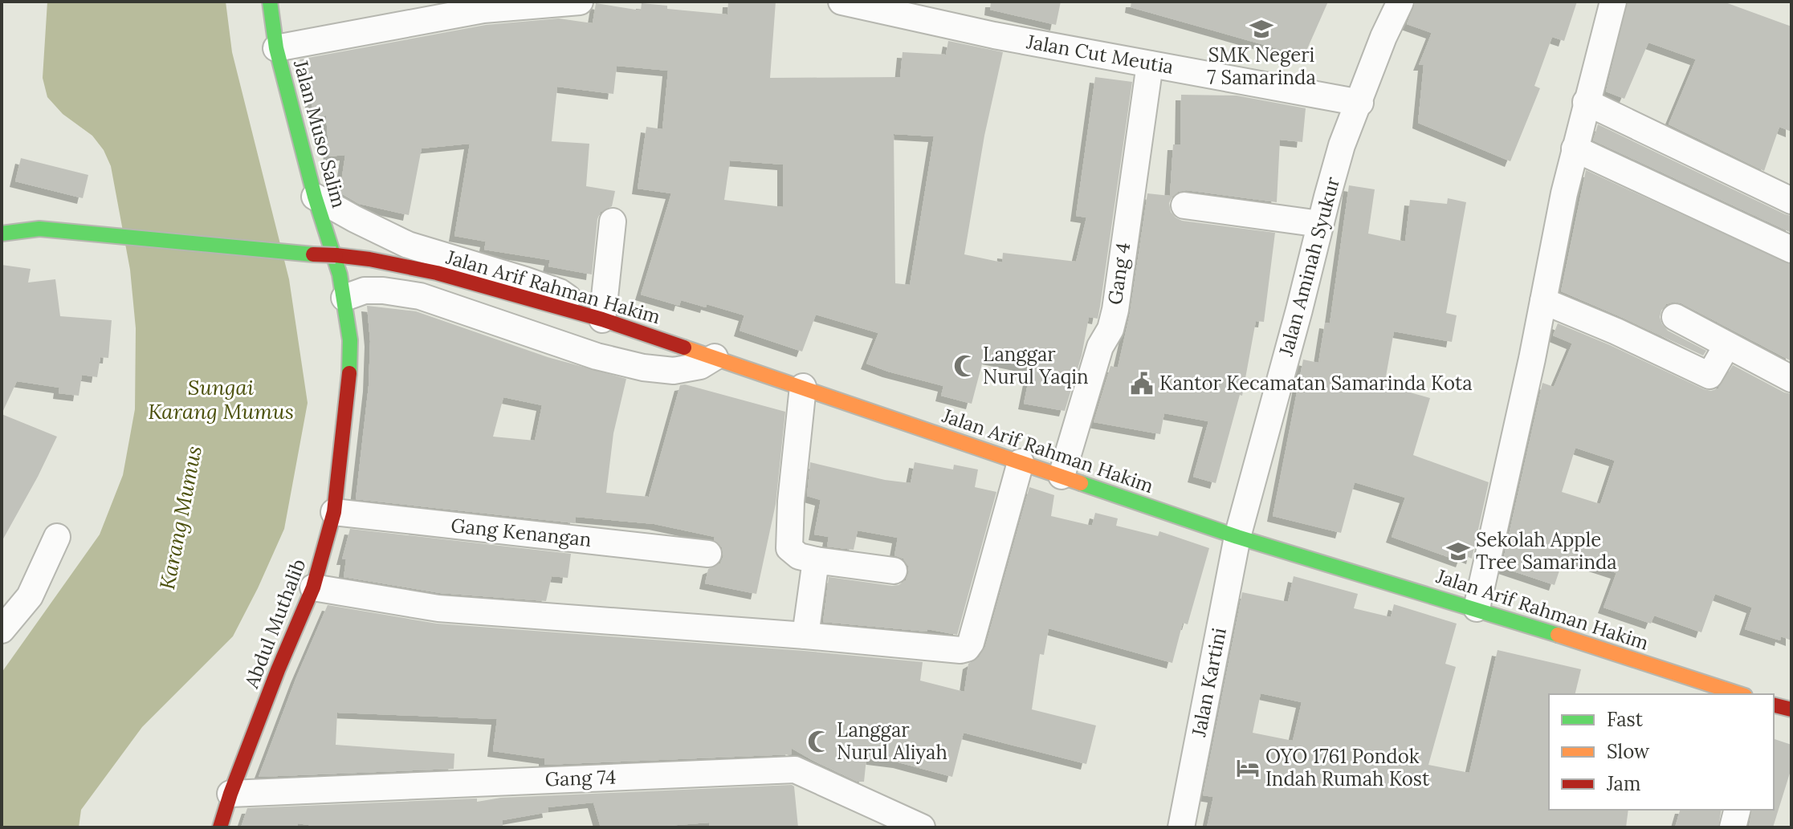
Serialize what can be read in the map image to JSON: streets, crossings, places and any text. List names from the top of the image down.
{
  "streets": {
    "street": [
      "Jalan Cut Meutia",
      "Jalan Muso Salim",
      "Jalan Aminah Syukur",
      "Gang 4",
      "Jalan Arif Rahman Hakim",
      "Gang Kenangan",
      "Abdul Muthalib",
      "Jalan Kartini",
      "Gang 74"
    ]
  },
  "crossings": [
    ["Jalan Cut Meutia", "Jalan Aminah Syukur"],
    ["Jalan Cut Meutia", "Gang 4"],
    ["Jalan Muso Salim", "Abdul Muthalib"],
    ["Jalan Aminah Syukur", "Jalan Arif Rahman Hakim"],
    ["Jalan Aminah Syukur", "Jalan Kartini"],
    ["Gang 4", "Jalan Arif Rahman Hakim"],
    ["Jalan Arif Rahman Hakim", "Jalan Kartini"],
    ["Gang Kenangan", "Abdul Muthalib"],
    ["Abdul Muthalib", "Gang 74"]
  ],
  "water": ["Sungai Karang Mumus", "Karang Mumus"],
  "places": {
    "school or university": ["SMK Negeri 7 Samarinda", "Sekolah Apple Tree Samarinda"],
    "mosque": ["Langgar Nurul Yaqin", "Langgar Nurul Aliyah"],
    "public building": ["Kantor Kecamatan Samarinda Kota"],
    "hotel": ["OYO 1761 Pondok Indah Rumah Kost"]
  },
  "legend": ["Fast", "Slow", "Jam"]
}
